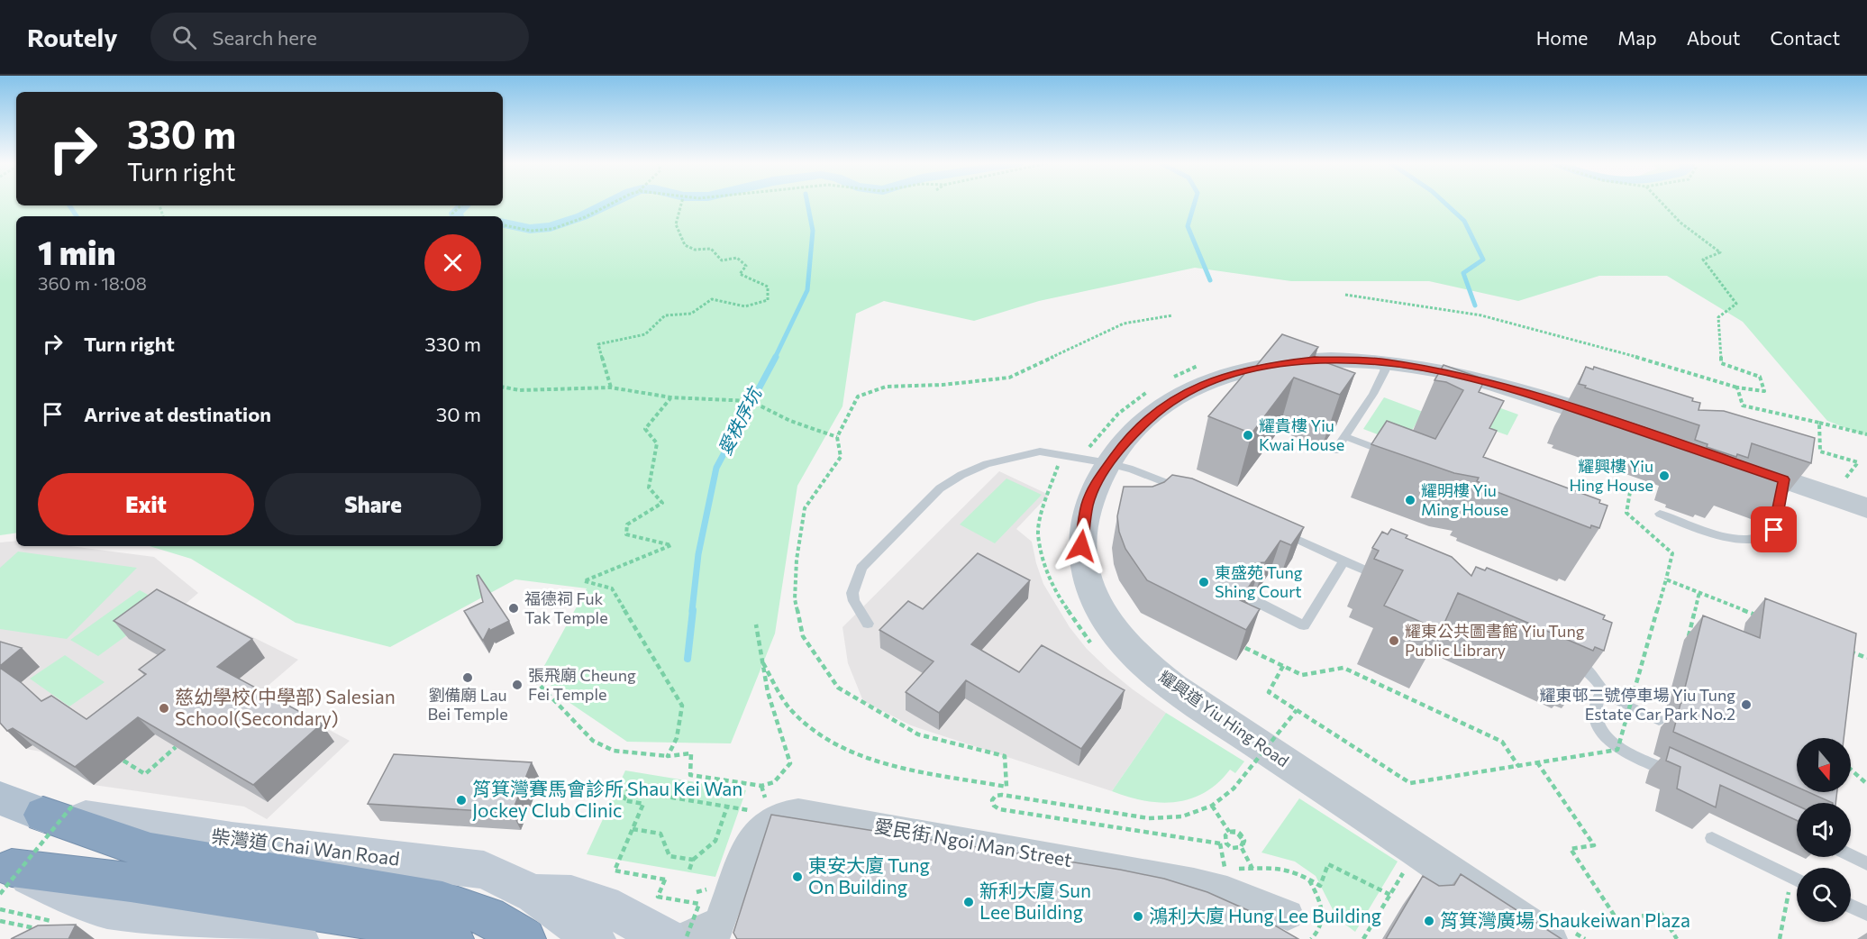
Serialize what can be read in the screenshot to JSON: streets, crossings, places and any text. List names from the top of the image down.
{
  "streets": {
    "main road": ["柴灣道 Chai Wan Road"],
    "street": ["耀興道 Yiu Hing Road", "愛民街 Ngoi Man Street"]
  },
  "water": ["愛秩序坑"],
  "places": [
    "耀貴樓 Yiu Kwai House",
    "耀興樓 Yiu Hing House",
    "耀明樓 Yiu Ming House",
    "東盛苑 Tung Shing Court",
    "福德祠 Fuk Tak Temple",
    "耀東公共圖書館 Yiu Tung Public Library",
    "劉備廟 Lau Bei Temple",
    "張飛廟 Cheung Fei Temple",
    "耀東邨二號停車場 Yiu Tung Estate Car Park No.2",
    "慈幼學校(中學部) Salesian School(Secondary)",
    "筲箕灣賽馬會診所 Shau Kei Wan Jockey Club Clinic",
    "東安大廈 Tung On Building",
    "新利大廈 Sun Lee Building",
    "鴻利大廈 Hung Lee Building",
    "筲箕灣廣場 Shaukeiwan Plaza"
  ],
  "north": "bottom",
  "page": {
    "header": "Routely",
    "search": "Search here",
    "nav": [
      "Home",
      "Map",
      "About",
      "Contact"
    ],
    "turn": ["330 m", "Turn right"],
    "heading": ["1 min", "360 m · 18:08"],
    "list": [
      {
        "name": "Turn right",
        "value": "330 m"
      },
      {
        "name": "Arrive at destination",
        "value": "30 m"
      }
    ],
    "buttons": ["Exit", "Share"]
  }
}
